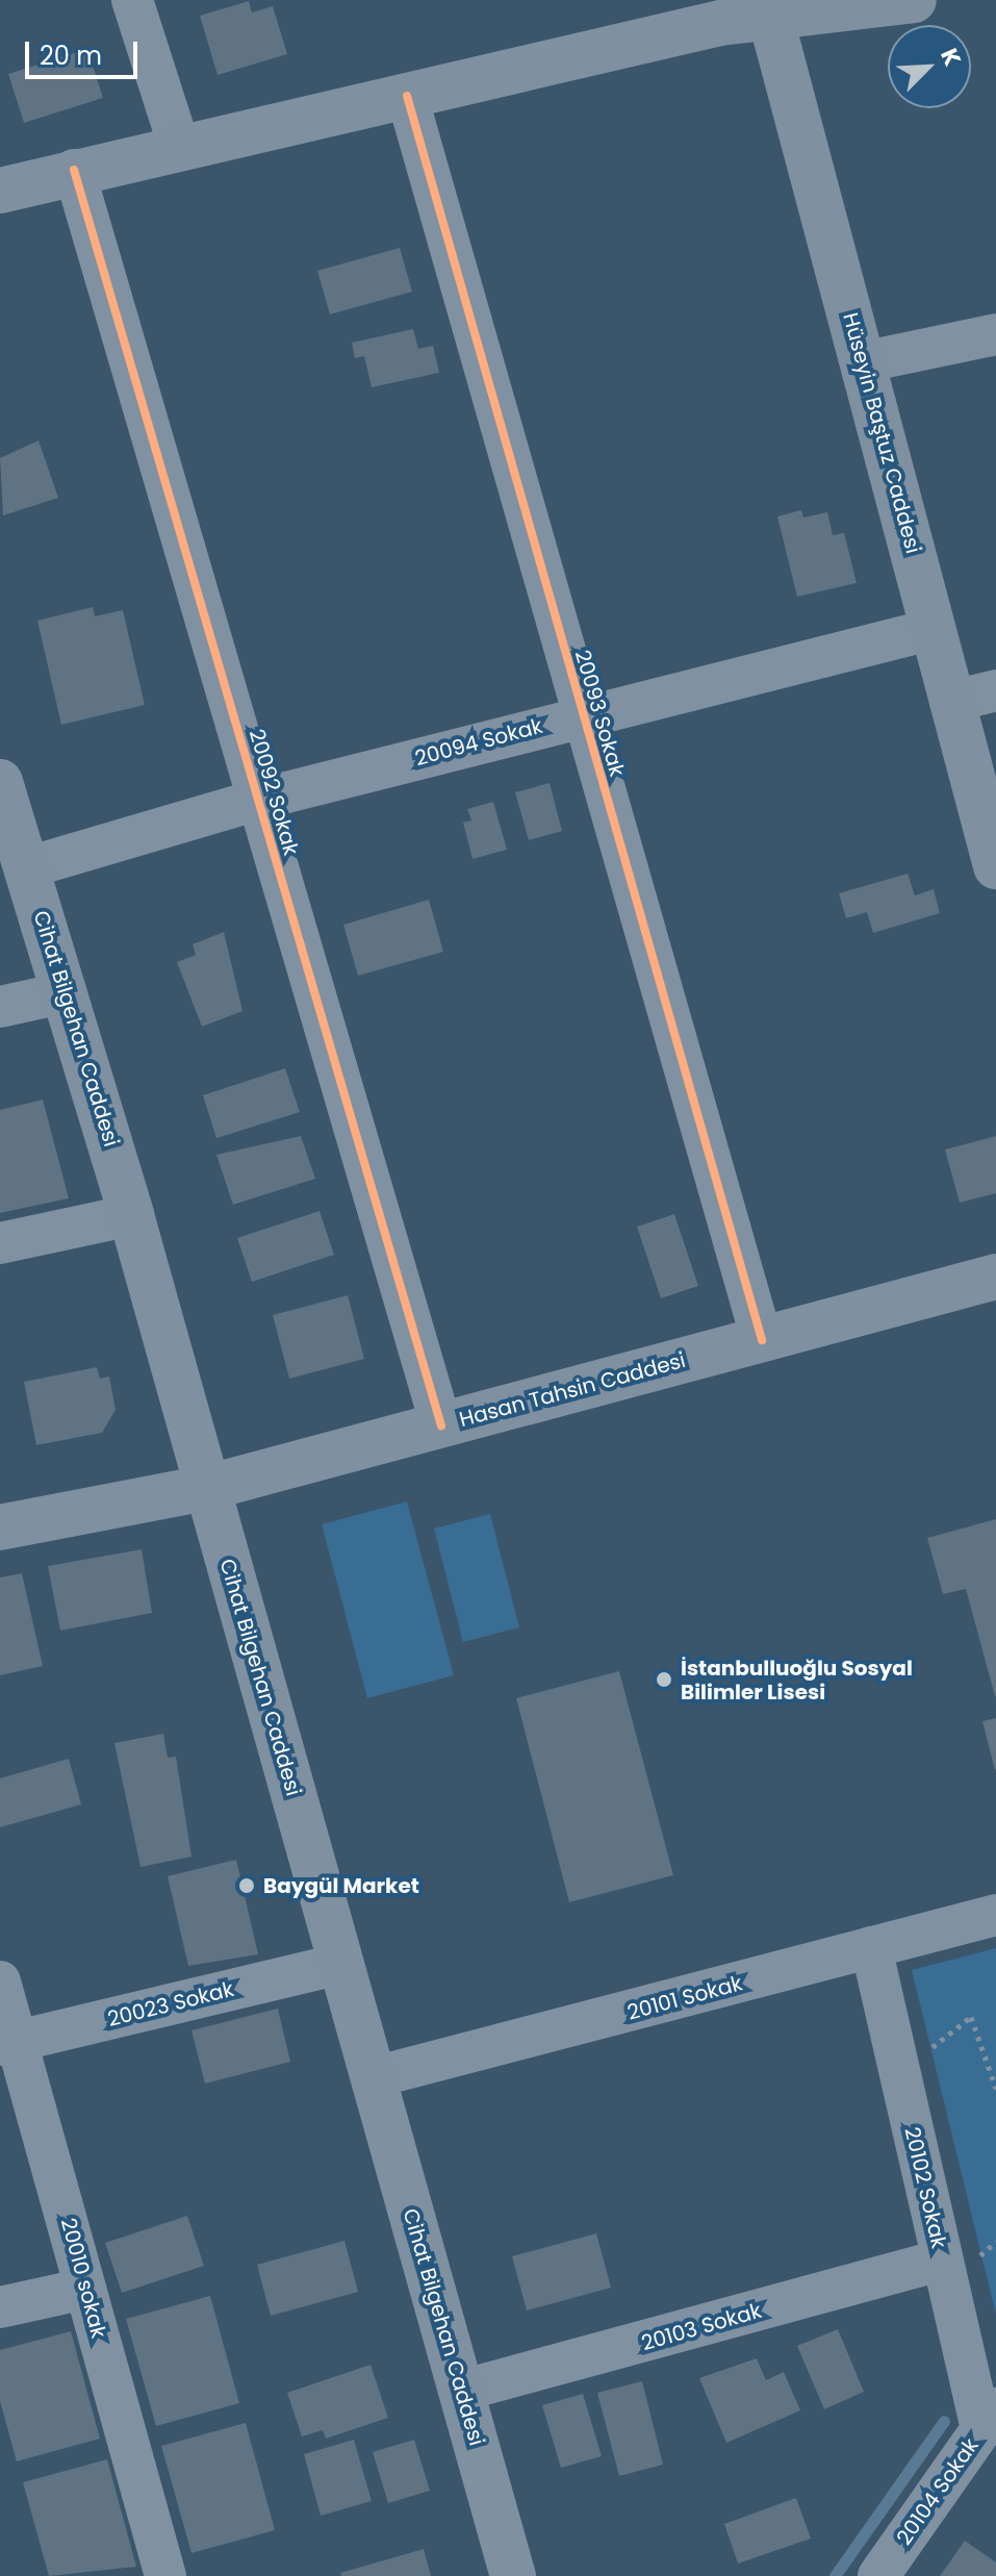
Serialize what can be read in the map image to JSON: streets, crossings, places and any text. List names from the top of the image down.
{
  "streets": {
    "main road": ["Hüseyin Baştuz Caddesi", "Cihat Bilgehan Caddesi", "Hasan Tahsin Caddesi"],
    "street": [
      "20093 Sokak",
      "20094 Sokak",
      "20092 Sokak",
      "20101 Sokak",
      "20023 Sokak",
      "20102 Sokak",
      "20010 sokak",
      "20103 Sokak",
      "20104 Sokak"
    ]
  },
  "crossings": [
    ["Hüseyin Baştuz Caddesi", "20094 Sokak"],
    ["20093 Sokak", "20094 Sokak"],
    ["20093 Sokak", "Hasan Tahsin Caddesi"],
    ["20094 Sokak", "20092 Sokak"],
    ["20094 Sokak", "Cihat Bilgehan Caddesi"],
    ["20092 Sokak", "Hasan Tahsin Caddesi"],
    ["Cihat Bilgehan Caddesi", "Hasan Tahsin Caddesi"],
    ["Cihat Bilgehan Caddesi", "20101 Sokak"],
    ["Cihat Bilgehan Caddesi", "20023 Sokak"],
    ["Cihat Bilgehan Caddesi", "20103 Sokak"],
    ["20101 Sokak", "20102 Sokak"],
    ["20023 Sokak", "20010 sokak"],
    ["20102 Sokak", "20103 Sokak"],
    ["20102 Sokak", "20104 Sokak"]
  ],
  "places": ["İstanbulluoğlu Sosyal Bilimler Lisesi", "Baygül Market"],
  "scale_bar": "20 m",
  "north": "top right"
}
